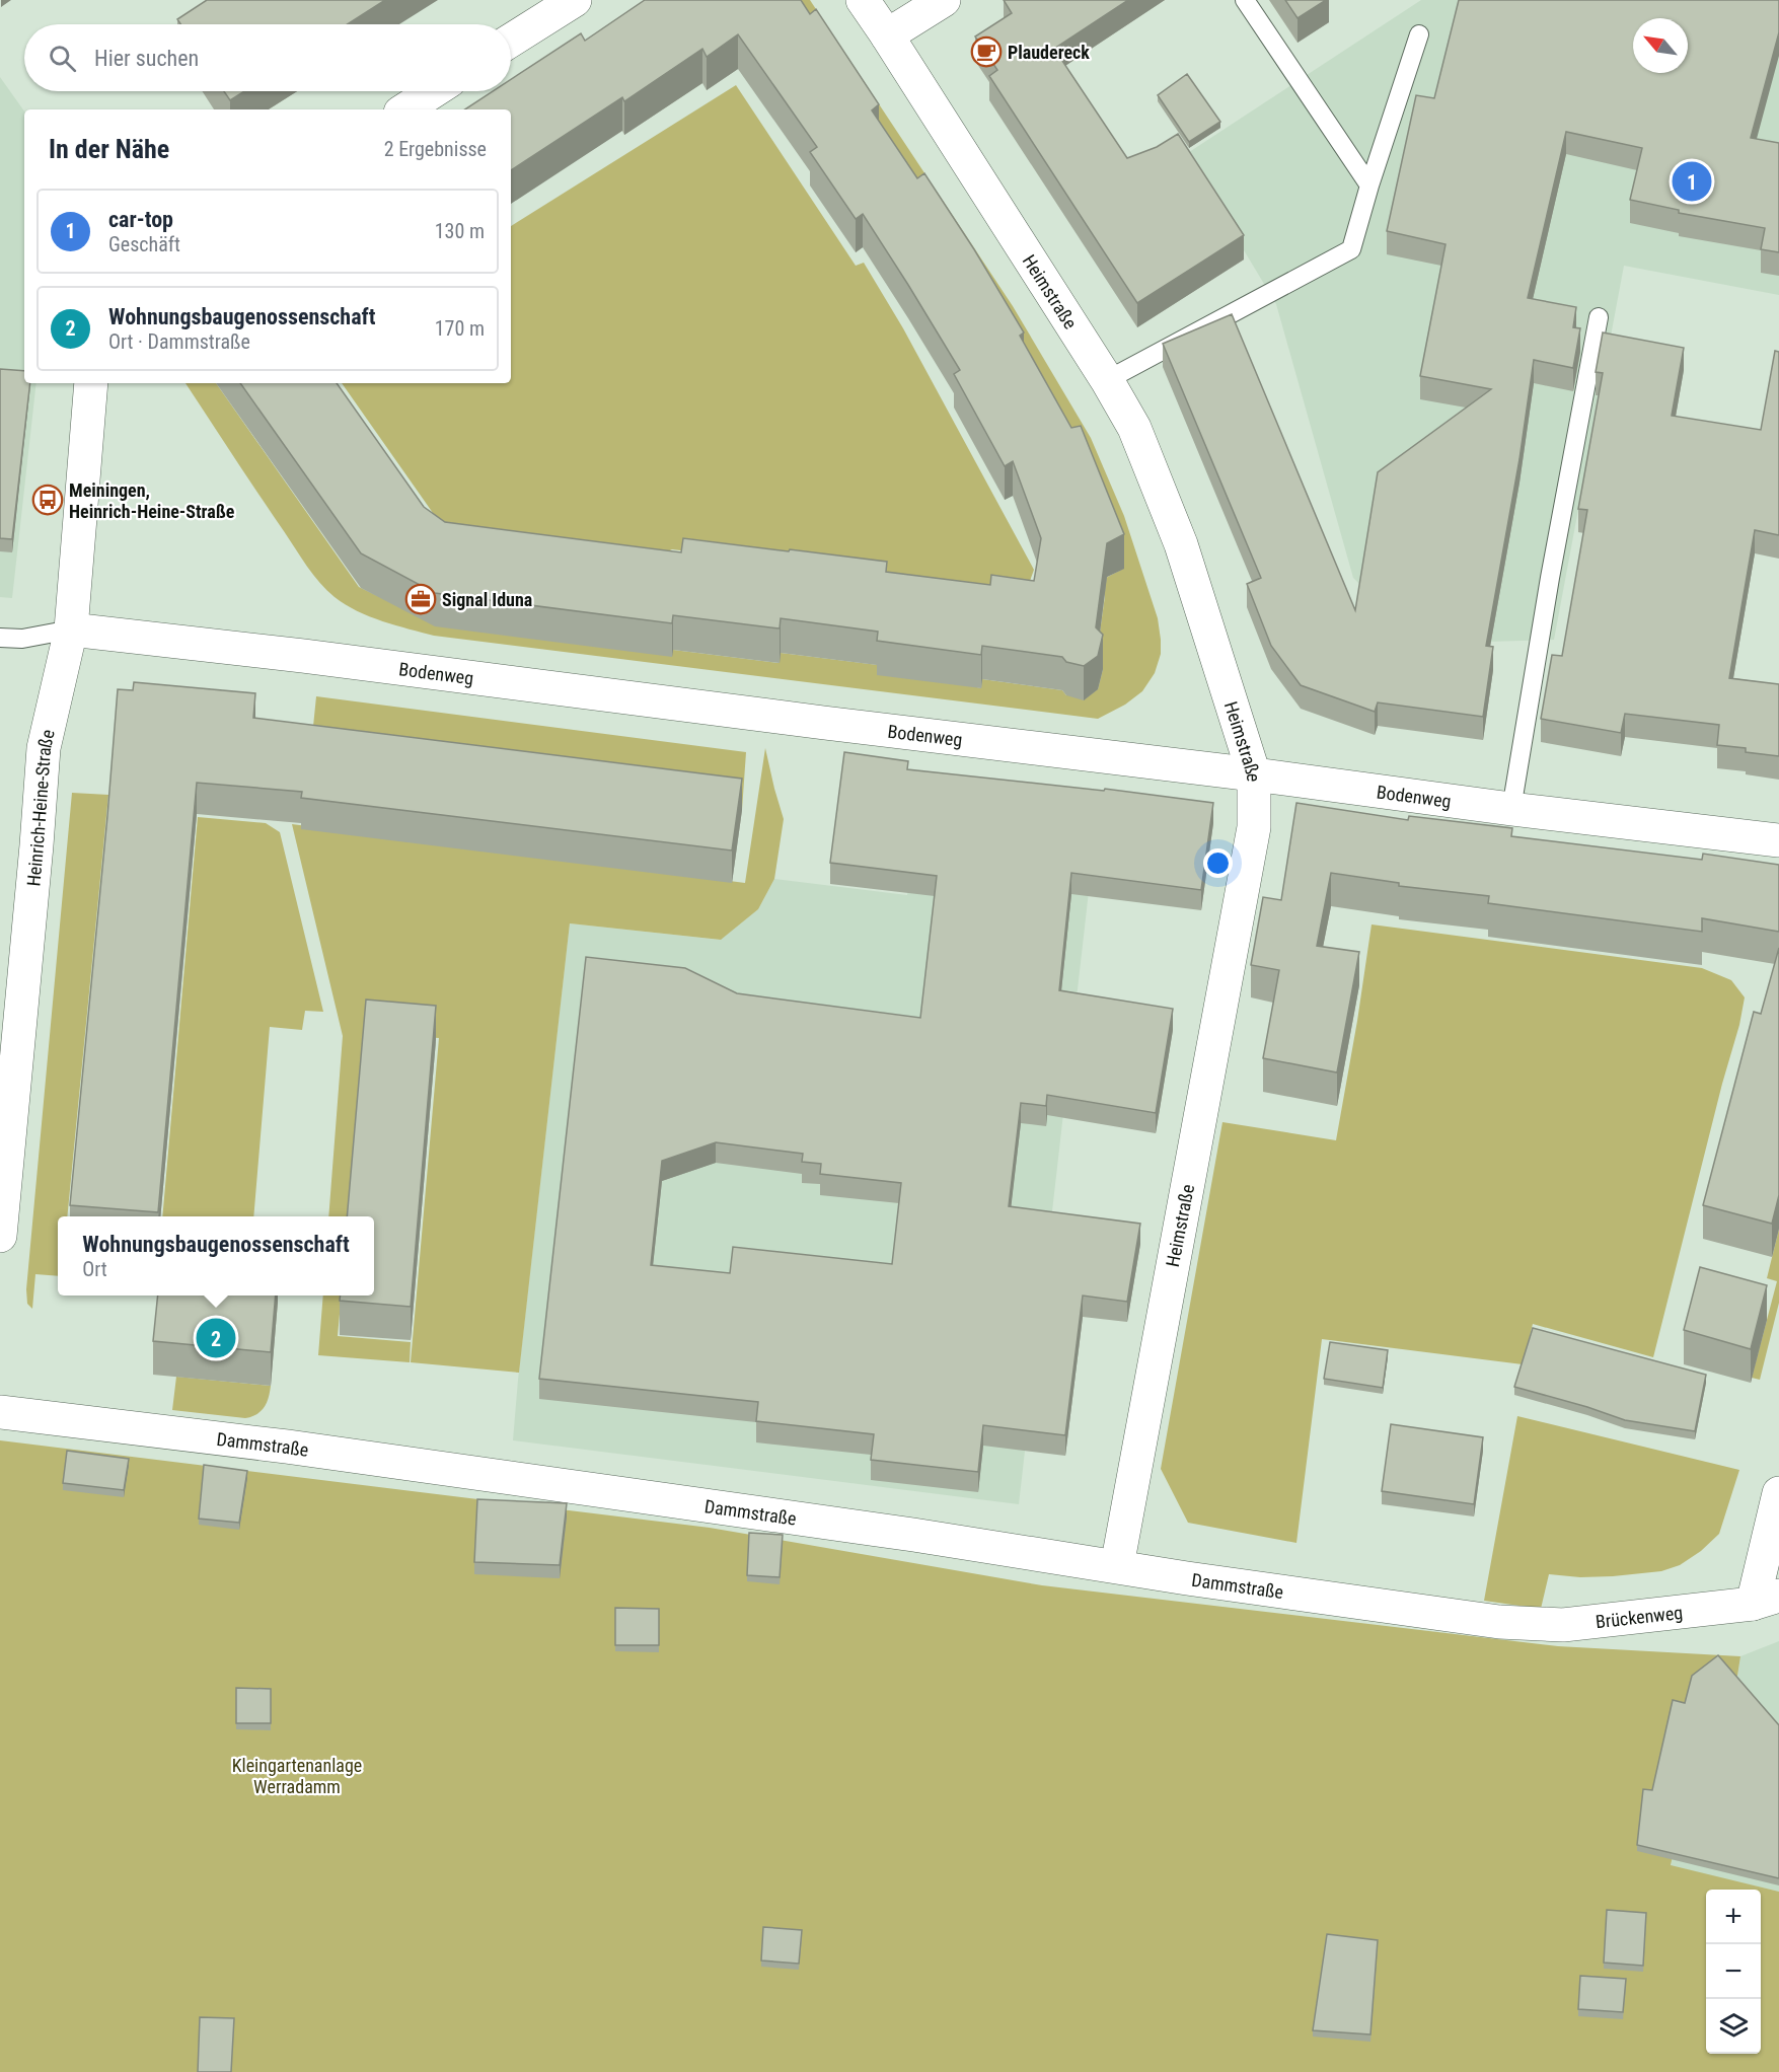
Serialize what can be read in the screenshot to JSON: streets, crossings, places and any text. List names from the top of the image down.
{
  "streets": {
    "street": [
      "Heimstraße",
      "Bodenweg",
      "Heinrich-Heine-Straße",
      "Dammstraße",
      "Brückenweg"
    ]
  },
  "crossings": [
    ["Heimstraße", "Bodenweg"],
    ["Heimstraße", "Dammstraße"],
    ["Bodenweg", "Heinrich-Heine-Straße"],
    ["Dammstraße", "Brückenweg"]
  ],
  "parks": ["Kleingartenanlage Werradamm"],
  "places": {
    "cafe": ["Plaudereck"],
    "bus stop": ["Meiningen, Heinrich-Heine-Straße"],
    "office": ["Signal Iduna"]
  },
  "north": "top left",
  "page": {
    "search": "Hier suchen",
    "heading": ["In der Nähe", "2 Ergebnisse"],
    "pins": ["1", "2"],
    "list": [
      {
        "mark": "1",
        "name": "car-top",
        "note": "Geschäft",
        "value": "130 m"
      },
      {
        "mark": "2",
        "name": "Wohnungsbaugenossenschaft",
        "note": "Ort · Dammstraße",
        "value": "170 m"
      }
    ],
    "popup": ["Wohnungsbaugenossenschaft", "Ort"],
    "map_buttons": ["+", "−"]
  }
}
